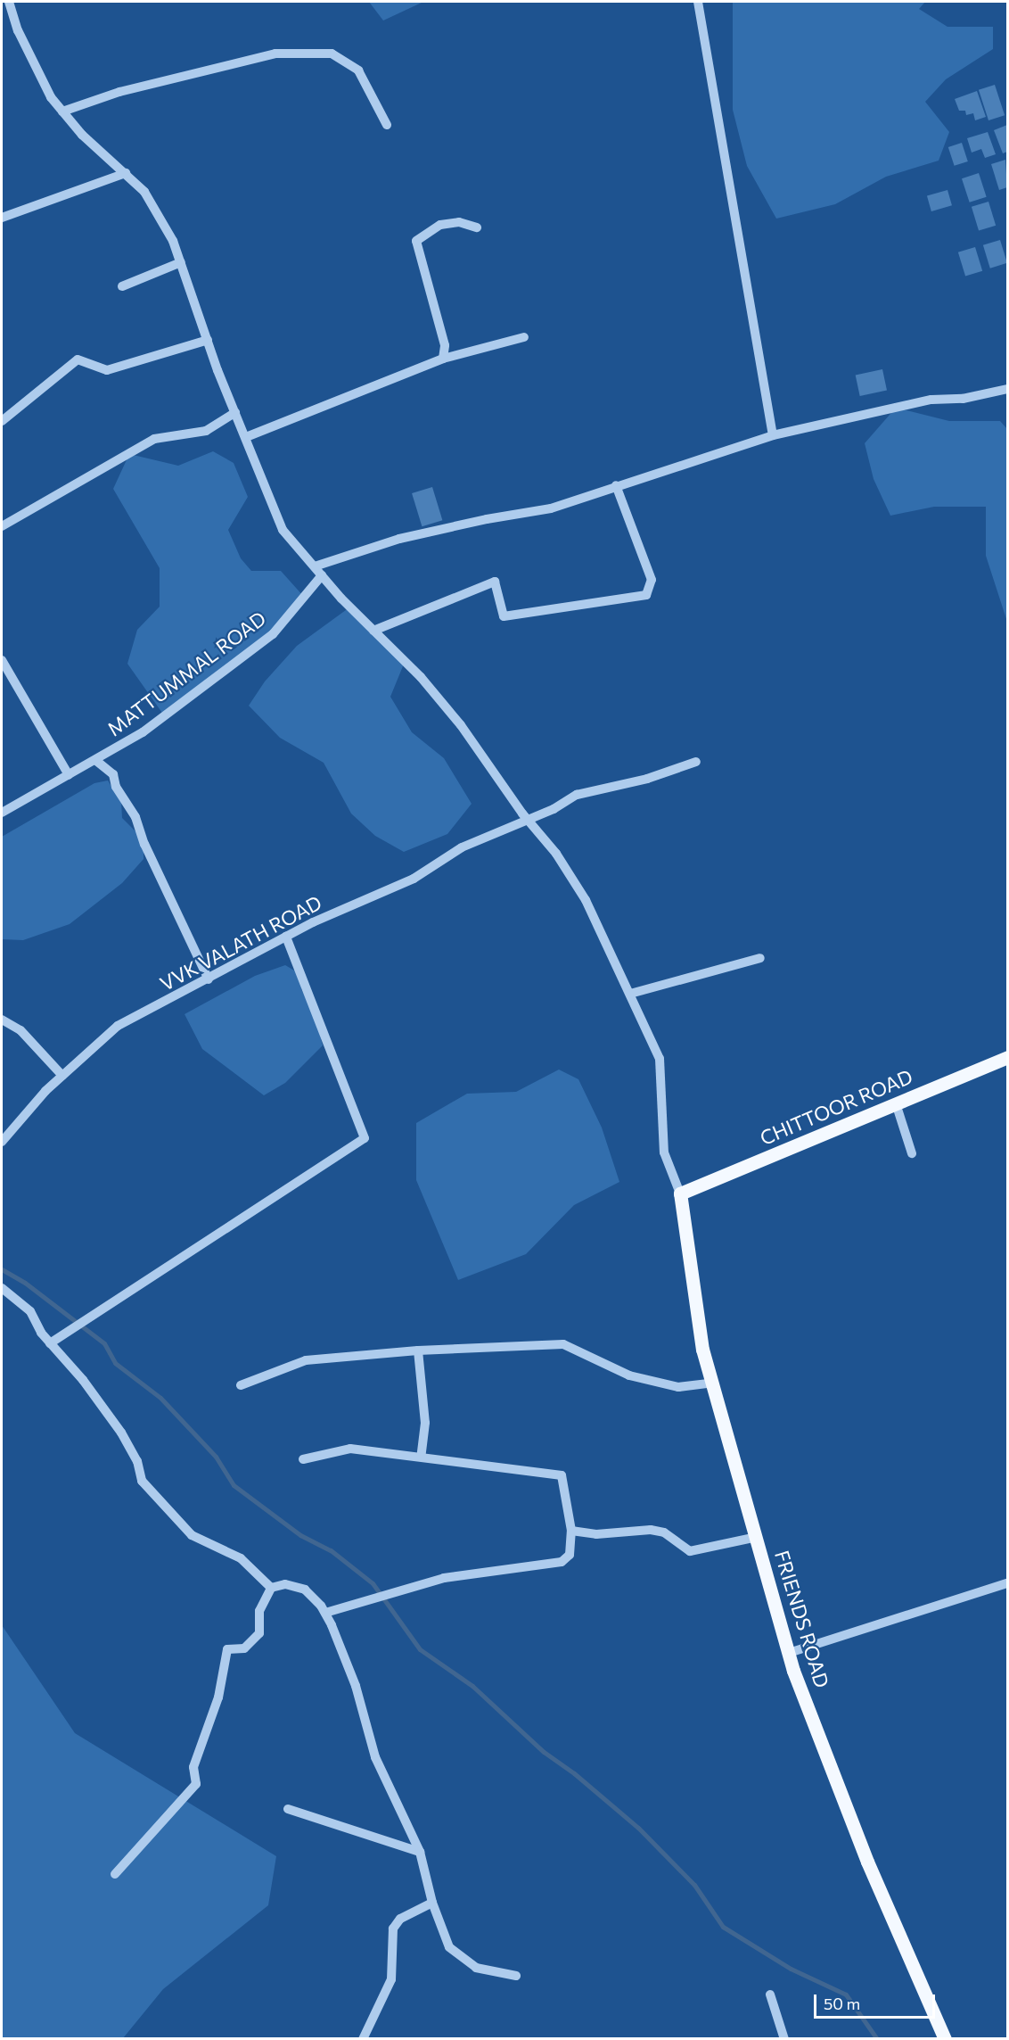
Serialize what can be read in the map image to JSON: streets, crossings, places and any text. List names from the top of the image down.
{
  "streets": {
    "main road": ["CHITTOOR ROAD", "FRIENDS ROAD"],
    "street": ["MATTUMMAL ROAD", "VVK VALATH ROAD"]
  },
  "crossings": [
    ["CHITTOOR ROAD", "FRIENDS ROAD"]
  ],
  "scale_bar": "50 m"
}
